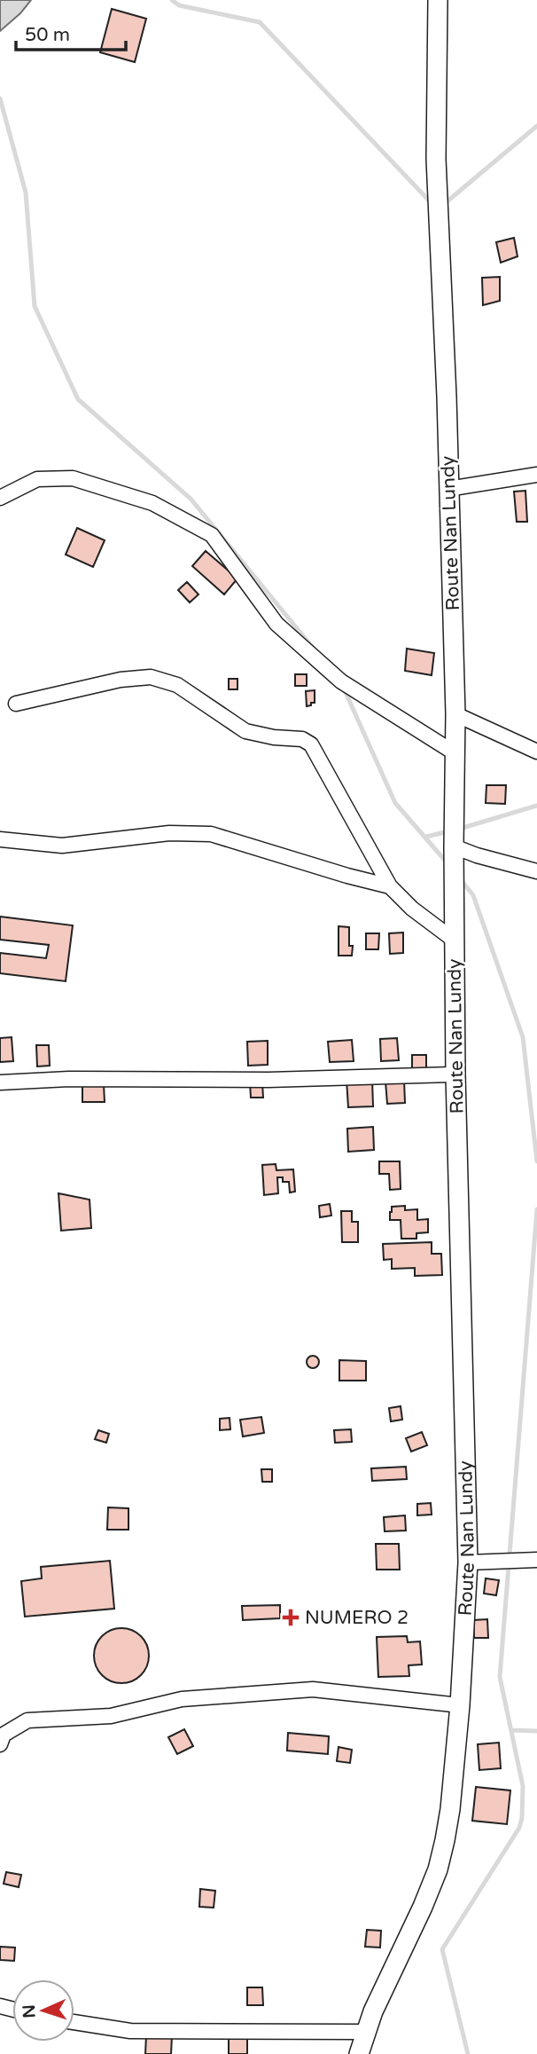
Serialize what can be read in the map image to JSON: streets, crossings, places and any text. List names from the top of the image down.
{
  "streets": {
    "main road": ["Route Nan Lundy"]
  },
  "places": {
    "health": ["NUMERO 2"]
  },
  "scale_bar": "50 m",
  "north": "left"
}
